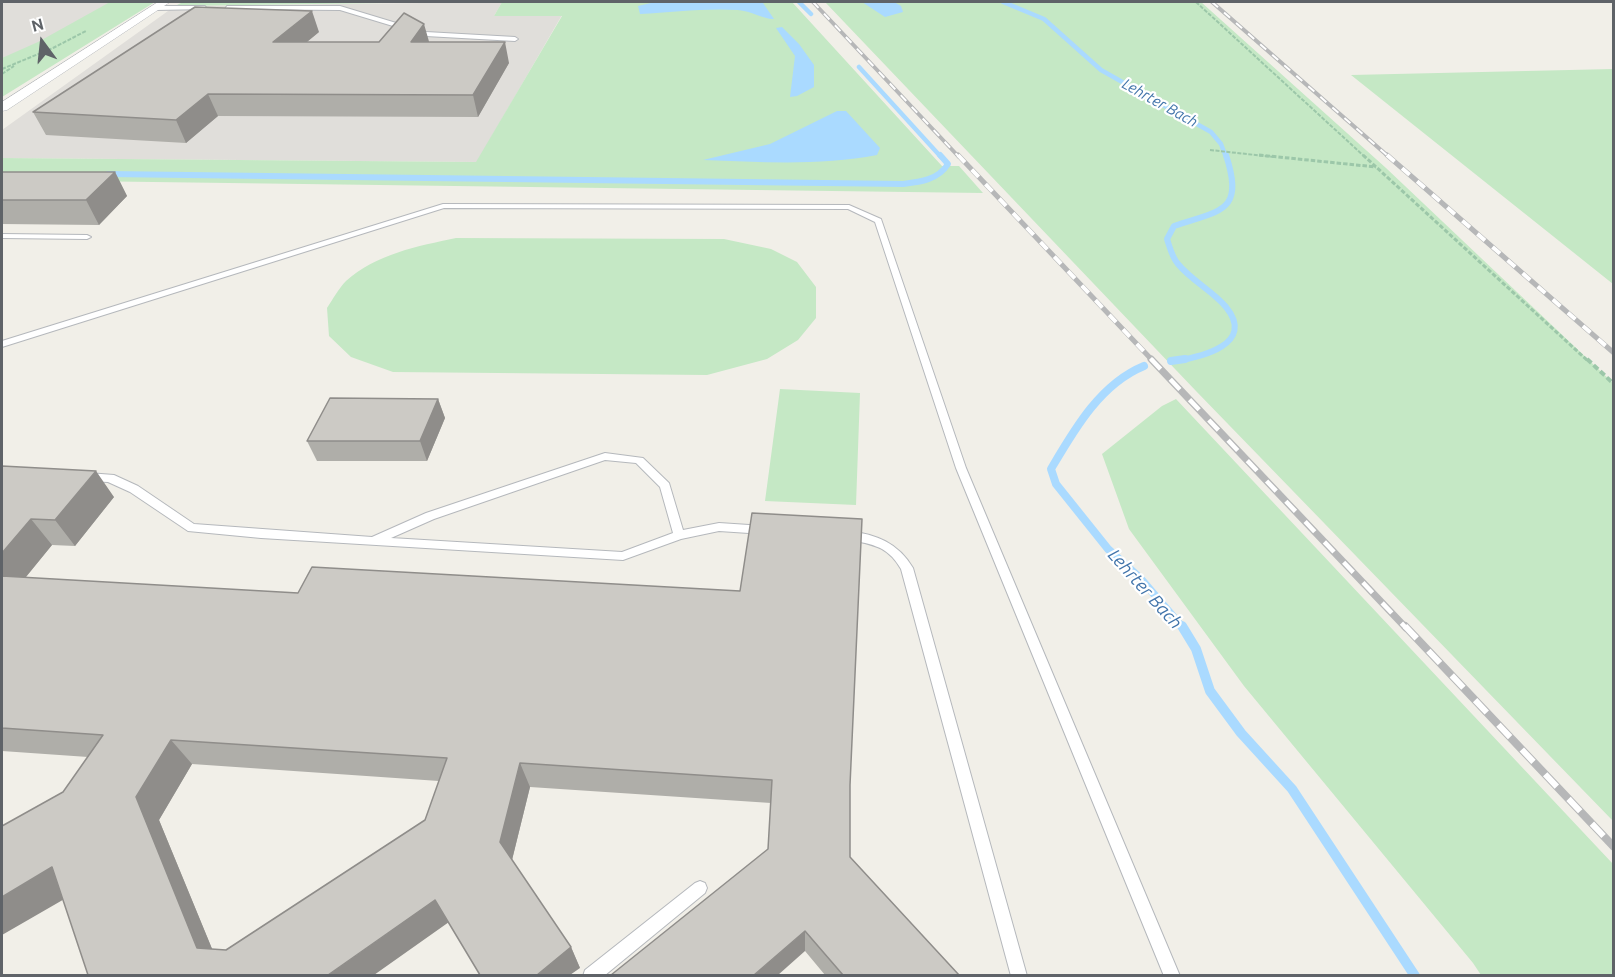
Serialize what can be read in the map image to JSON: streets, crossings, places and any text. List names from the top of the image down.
{
  "water": ["Lehrter Bach"],
  "north": "top"
}
